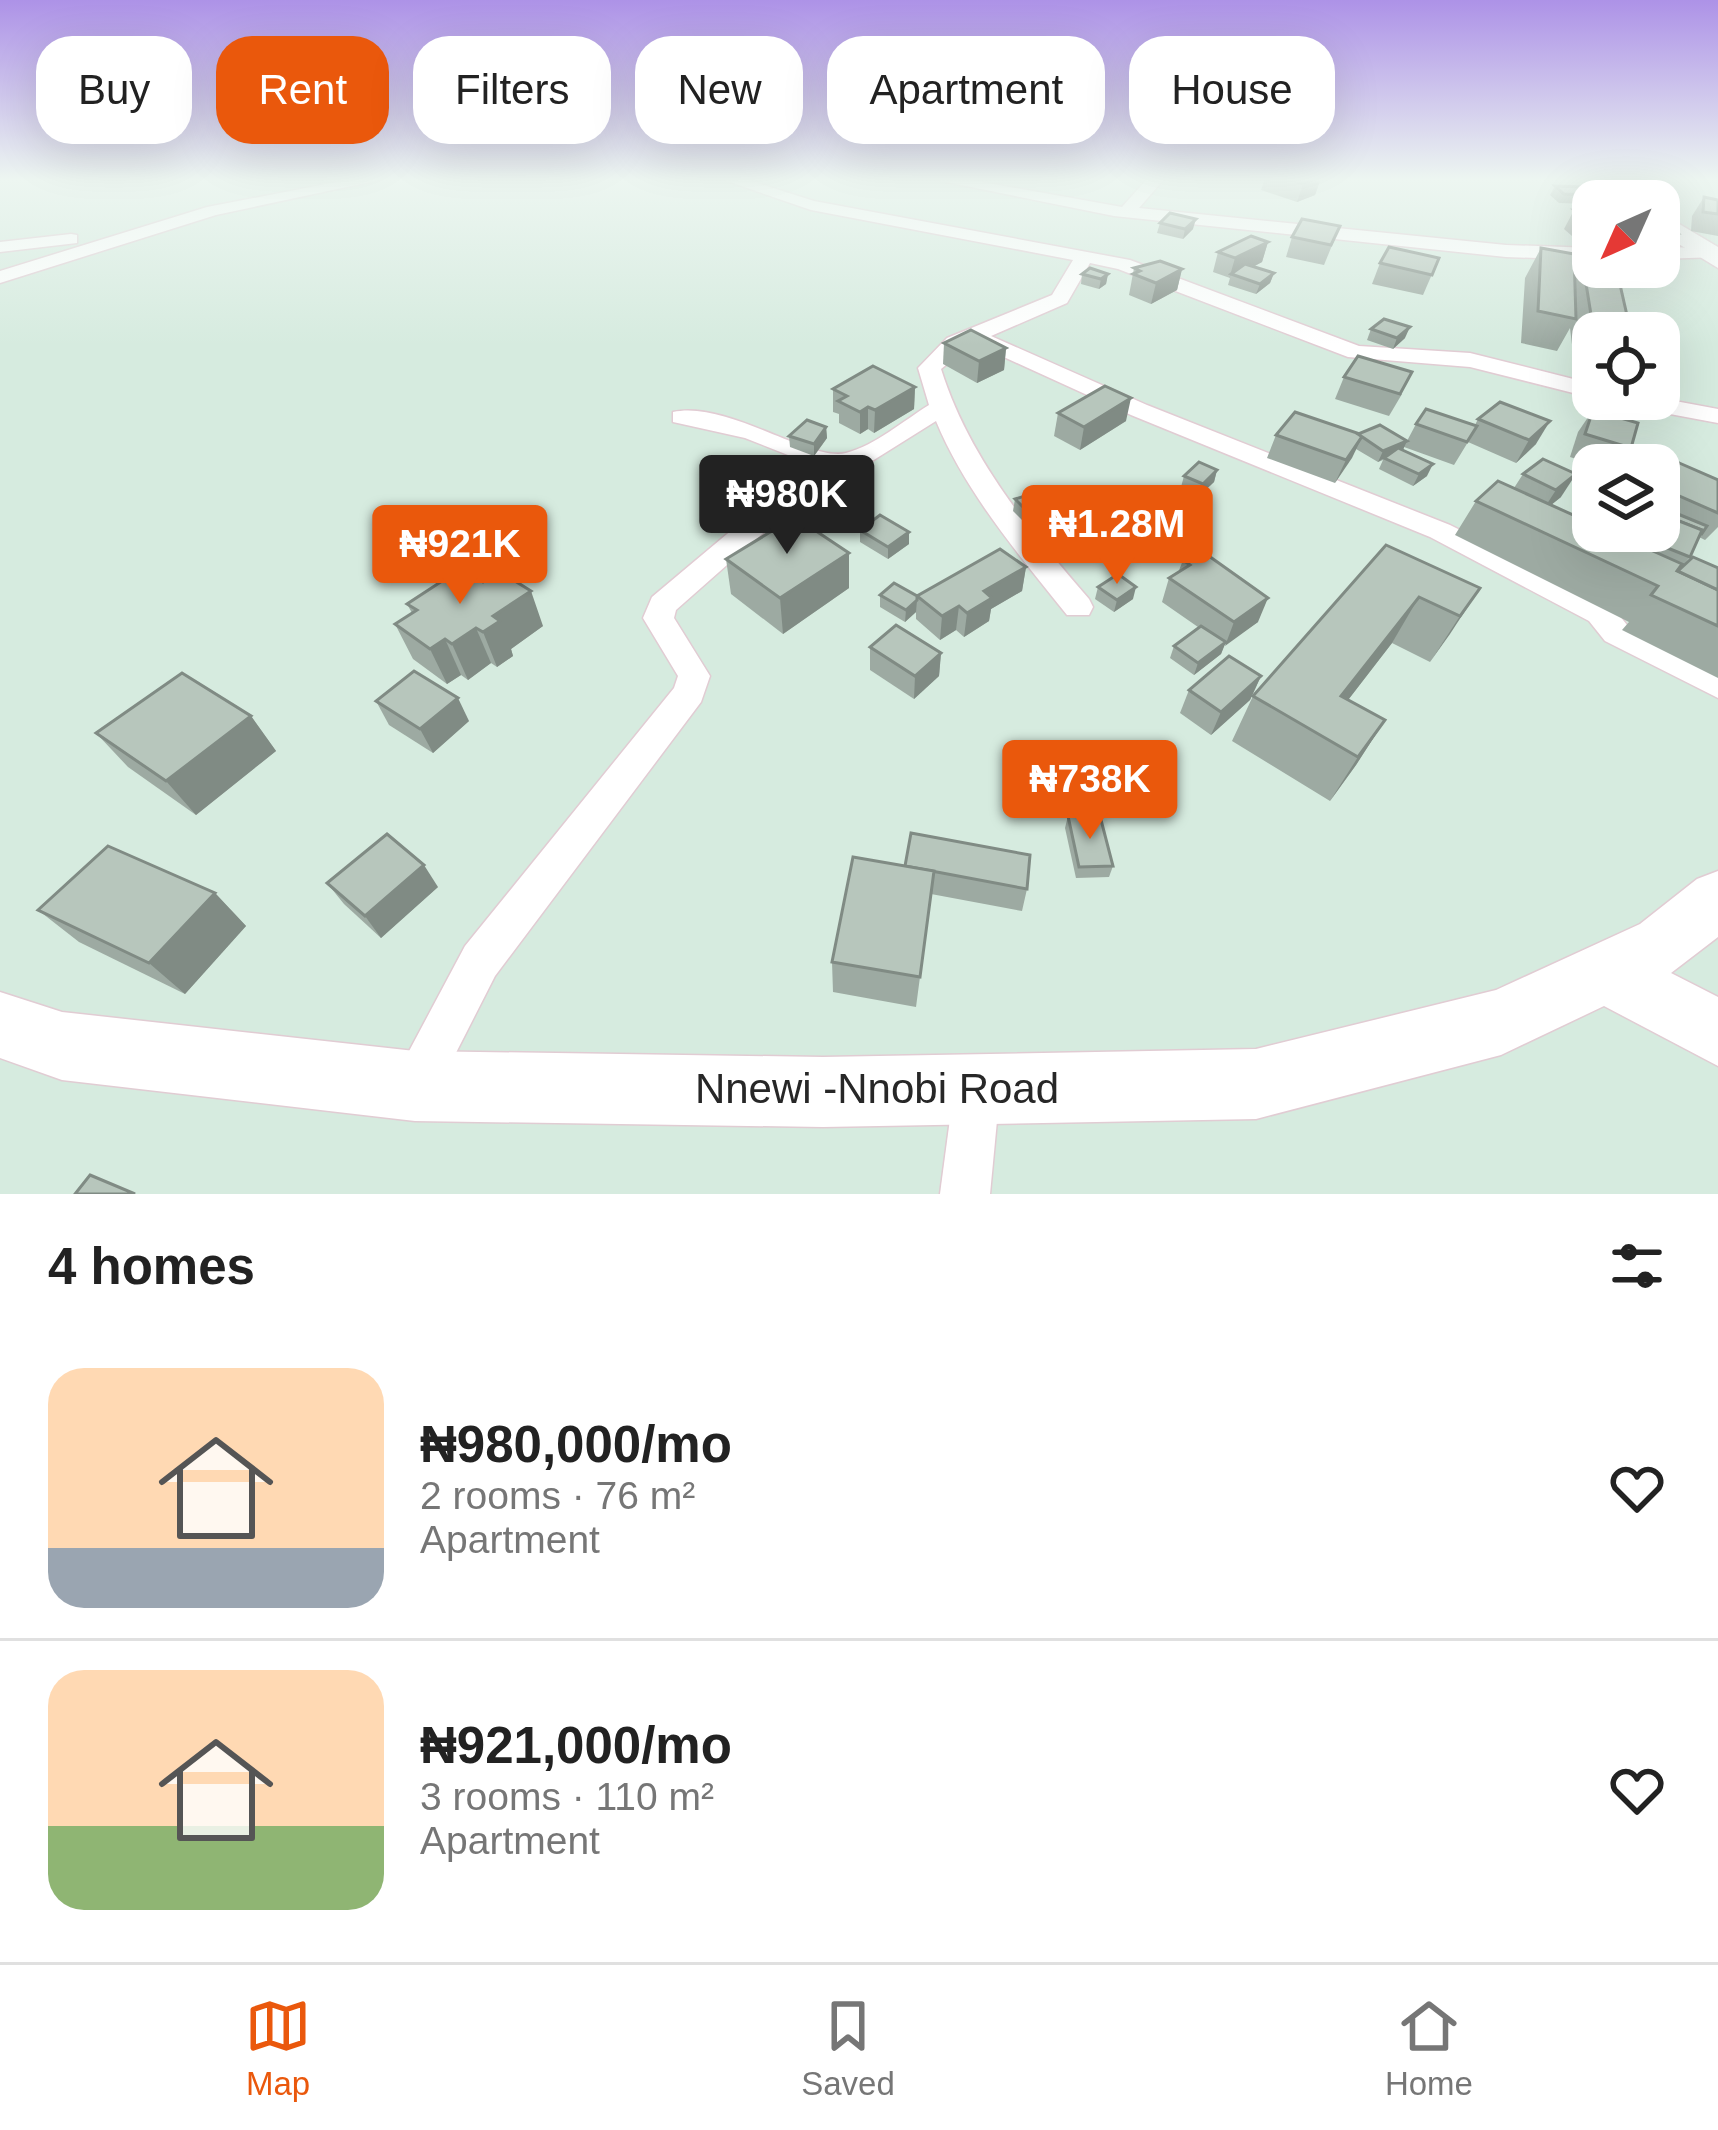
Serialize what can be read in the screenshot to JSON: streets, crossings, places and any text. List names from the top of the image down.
{
  "streets": {
    "main road": ["Nnewi -Nnobi Road"]
  },
  "north": "bottom left",
  "page": {
    "chip": [
      "Buy",
      "Rent",
      "Filters",
      "New",
      "Apartment",
      "House"
    ],
    "price": [
      "₦980K",
      "₦1.28M",
      "₦921K",
      "₦738K"
    ],
    "heading": "4 homes",
    "list": [
      {
        "name": "₦980,000/mo",
        "note": "2 rooms · 76 m² · Apartment"
      },
      {
        "name": "₦921,000/mo",
        "note": "3 rooms · 110 m² · Apartment"
      }
    ],
    "tabs": ["Map", "Saved", "Home"]
  }
}
